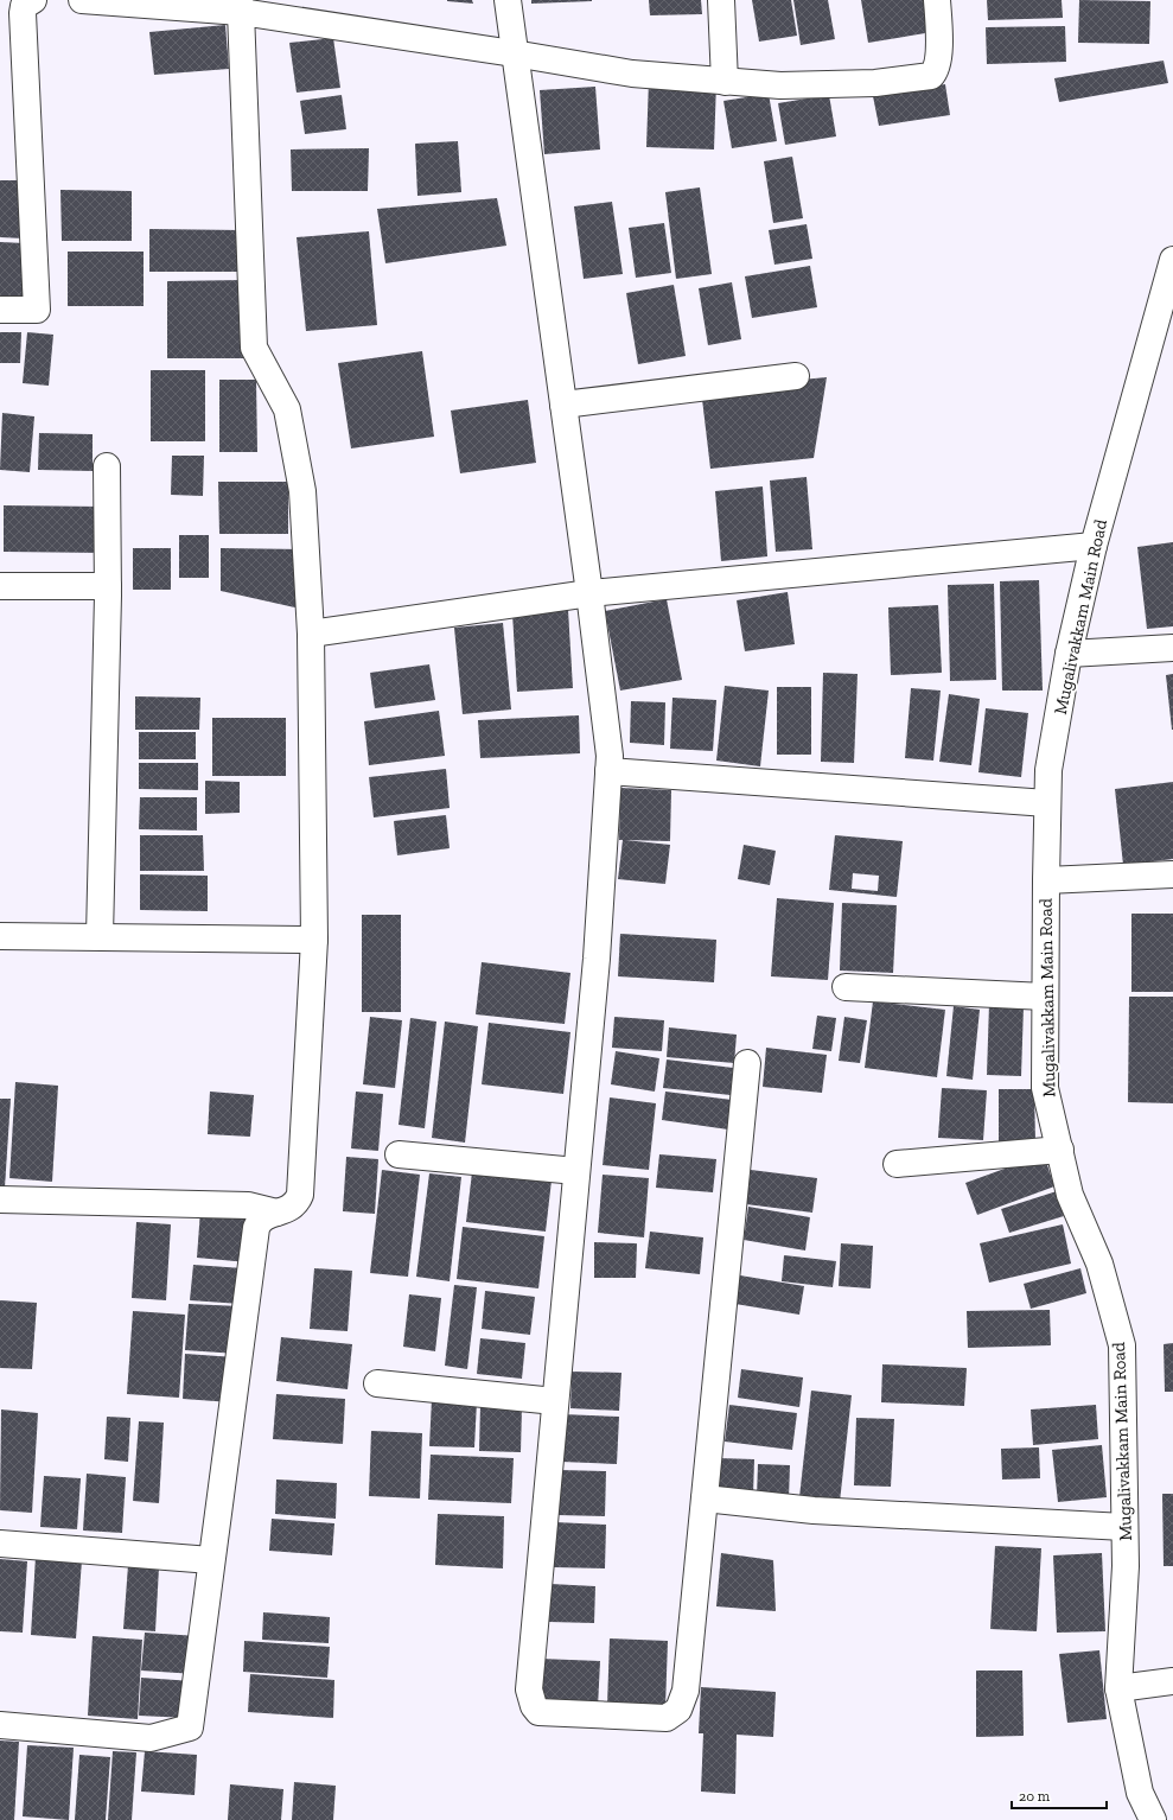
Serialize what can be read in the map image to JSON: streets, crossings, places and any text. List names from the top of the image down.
{
  "streets": {
    "street": ["Mugalivakkam Main Road"]
  },
  "scale_bar": "20 m"
}
